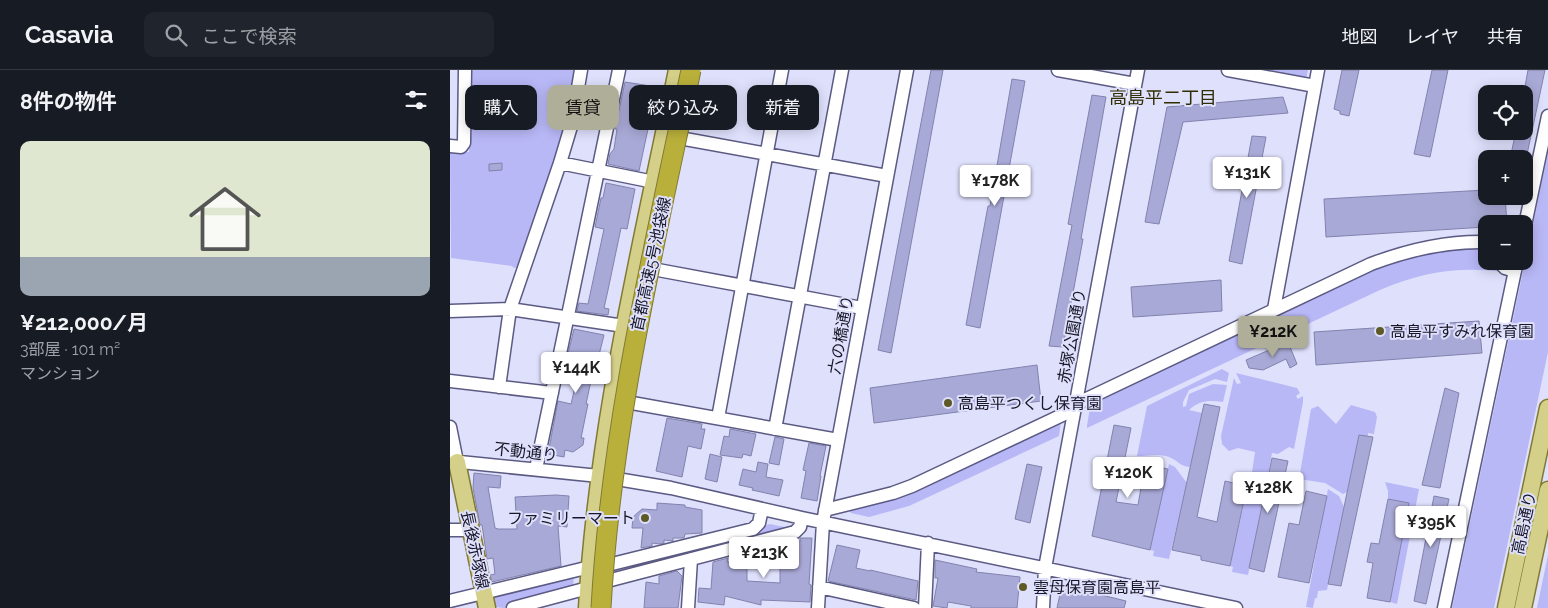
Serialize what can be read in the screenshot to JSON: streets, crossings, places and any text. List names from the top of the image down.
{
  "streets": {
    "highway": ["首都高速5号池袋線"],
    "main road": ["高島通り", "長後赤塚線"],
    "street": ["六の橋通り", "赤塚公園通り", "不動通り"]
  },
  "crossings": [
    ["六の橋通り", "不動通り"],
    ["赤塚公園通り", "不動通り"],
    ["不動通り", "長後赤塚線"]
  ],
  "districts": ["高島平二丁目"],
  "places": [
    "高島平すみれ保育園",
    "高島平つくし保育園",
    "ファミリーマート",
    "雲母保育園高島平"
  ],
  "page": {
    "header": "Casavia",
    "search": "ここで検索",
    "nav": ["地図", "レイヤ", "共有"],
    "heading": "8件の物件",
    "map_buttons": ["+", "−"],
    "chip": [
      "購入",
      "賃貸",
      "絞り込み",
      "新着"
    ],
    "list": [
      {
        "name": "¥212,000/月",
        "note": "3部屋 · 101 m² · マンション"
      }
    ],
    "price": [
      "¥131K",
      "¥178K",
      "¥212K",
      "¥144K",
      "¥120K",
      "¥128K",
      "¥395K",
      "¥213K"
    ]
  }
}
